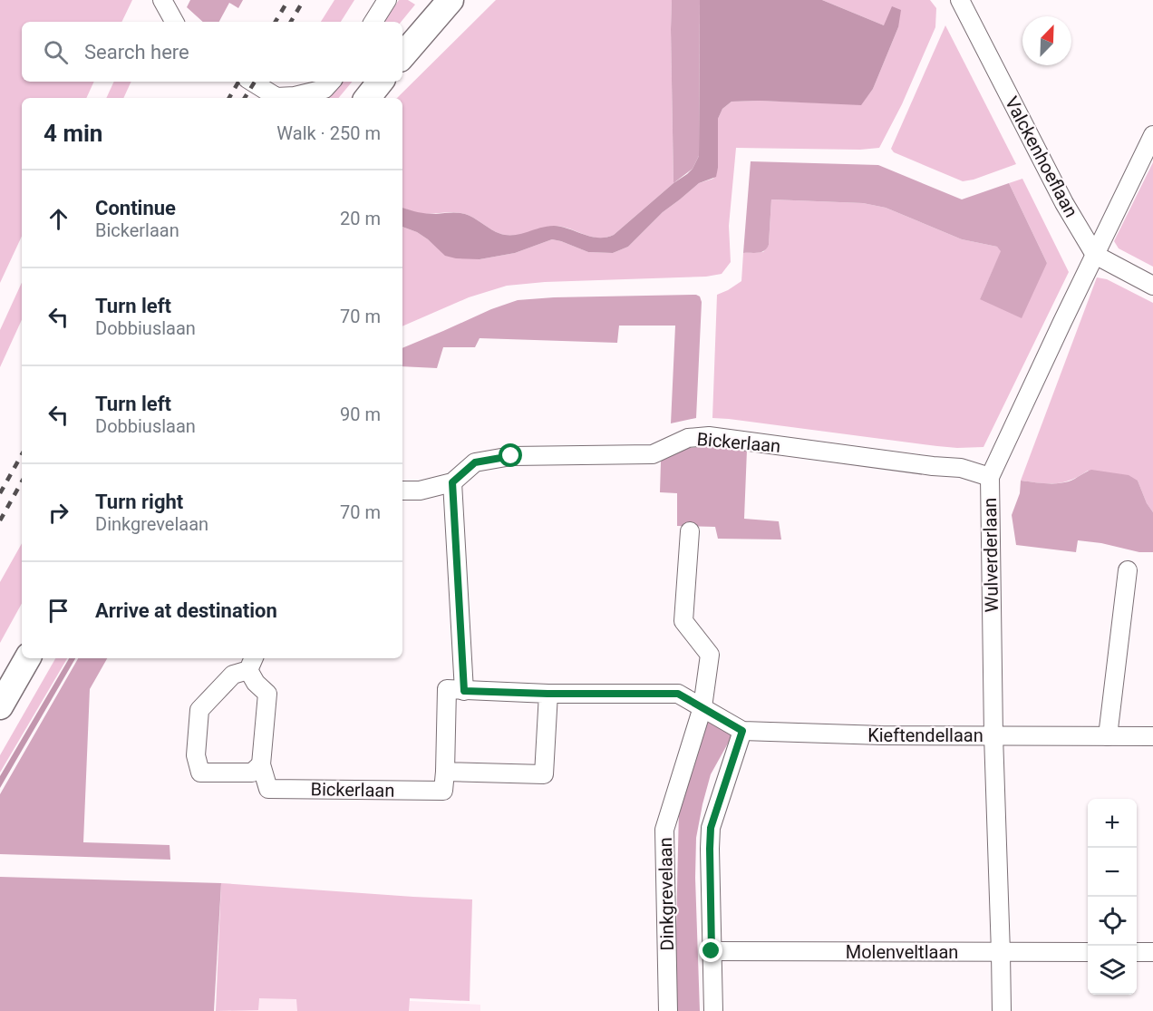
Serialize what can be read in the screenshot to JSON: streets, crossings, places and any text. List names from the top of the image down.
{
  "streets": {
    "street": [
      "Valckenhoeflaan",
      "Bickerlaan",
      "Wulverderlaan",
      "Kieftendellaan",
      "Dinkgrevelaan",
      "Molenveltlaan"
    ]
  },
  "crossings": [
    ["Valckenhoeflaan", "Wulverderlaan"],
    ["Bickerlaan", "Wulverderlaan"],
    ["Wulverderlaan", "Kieftendellaan"],
    ["Wulverderlaan", "Molenveltlaan"]
  ],
  "north": "top right",
  "page": {
    "search": "Search here",
    "heading": ["4 min", "Walk · 250 m"],
    "list": [
      ["Continue", "Bickerlaan", "20 m"],
      ["Turn left", "Dobbiuslaan", "70 m"],
      ["Turn left", "Dobbiuslaan", "90 m"],
      ["Turn right", "Dinkgrevelaan", "70 m"],
      "Arrive at destination"
    ],
    "map_buttons": ["+", "−"]
  }
}
